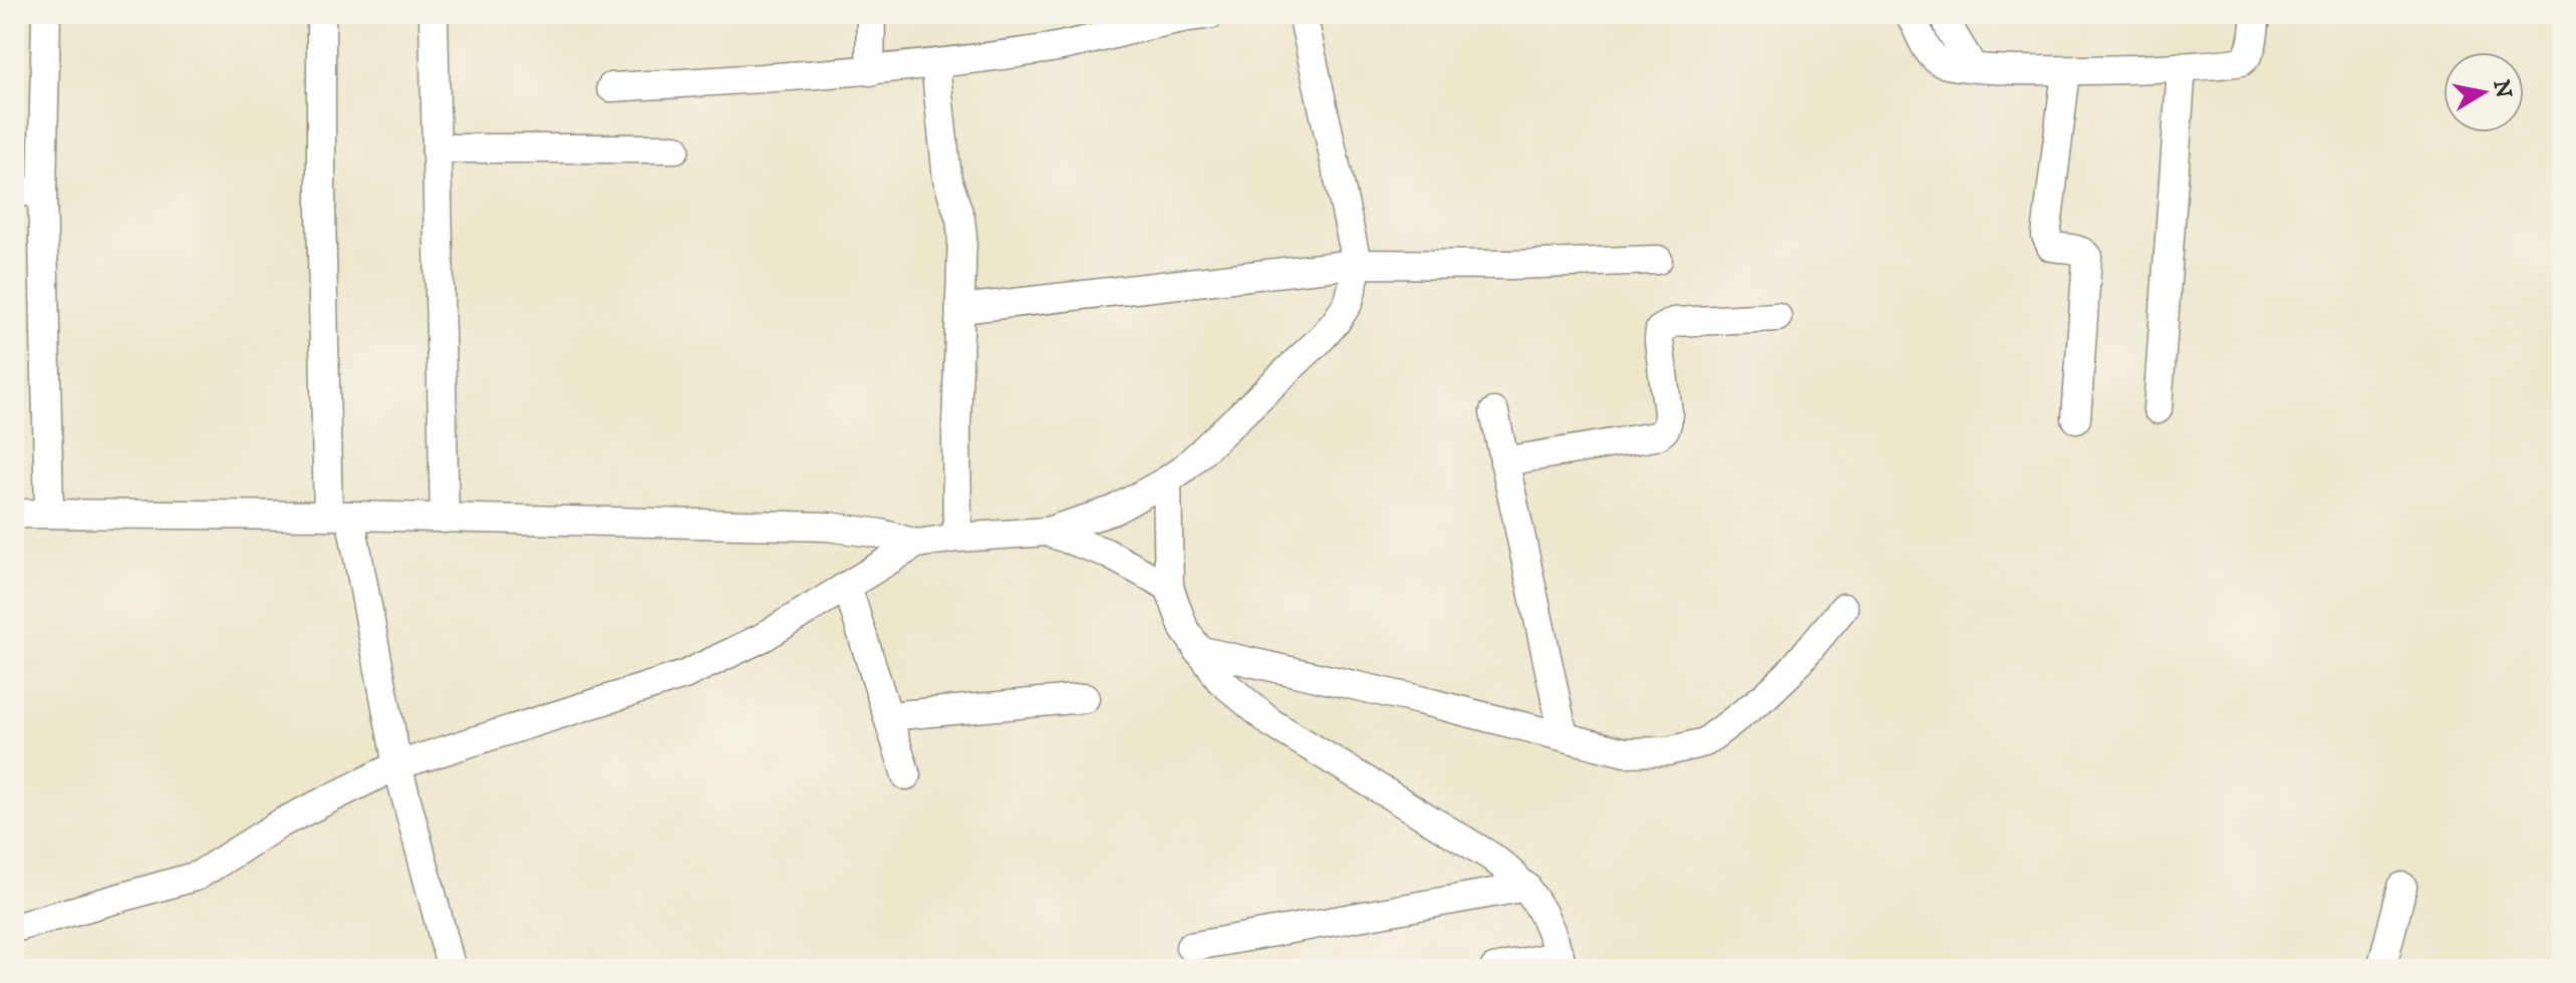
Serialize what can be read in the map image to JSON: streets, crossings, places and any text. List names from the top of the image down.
{
  "north": "right"
}
